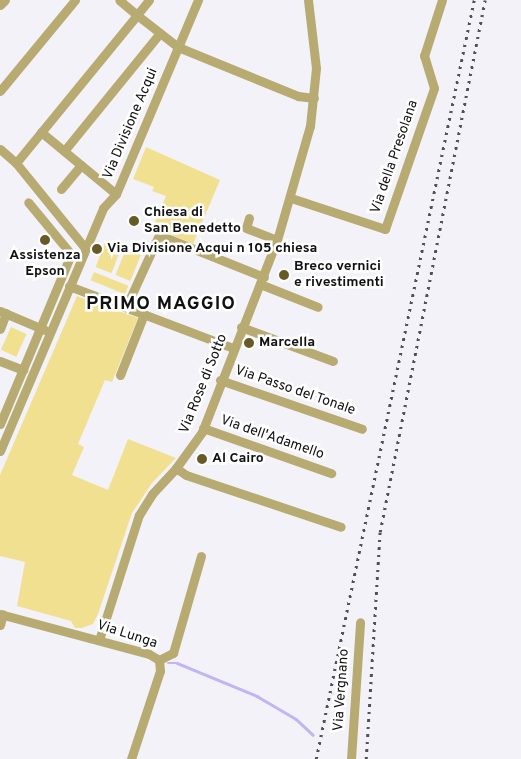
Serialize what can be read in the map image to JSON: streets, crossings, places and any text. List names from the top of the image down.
{
  "streets": {
    "street": [
      "Via Divisione Acqui",
      "Via della Presolana",
      "Via Rose di Sotto",
      "Via Passo del Tonale",
      "Via dell'Adamello",
      "Via Lunga",
      "Via Vergnano"
    ]
  },
  "crossings": [
    ["Via della Presolana", "Via Rose di Sotto"],
    ["Via Rose di Sotto", "Via Passo del Tonale"],
    ["Via Rose di Sotto", "Via dell'Adamello"],
    ["Via Rose di Sotto", "Via Lunga"]
  ],
  "districts": ["PRIMO MAGGIO"],
  "places": [
    "Chiesa di San Benedetto",
    "Assistenza Epson",
    "Via Divisione Acqui n 105 chiesa",
    "Breco vernici e rivestimenti",
    "Marcella",
    "Al Cairo"
  ]
}
